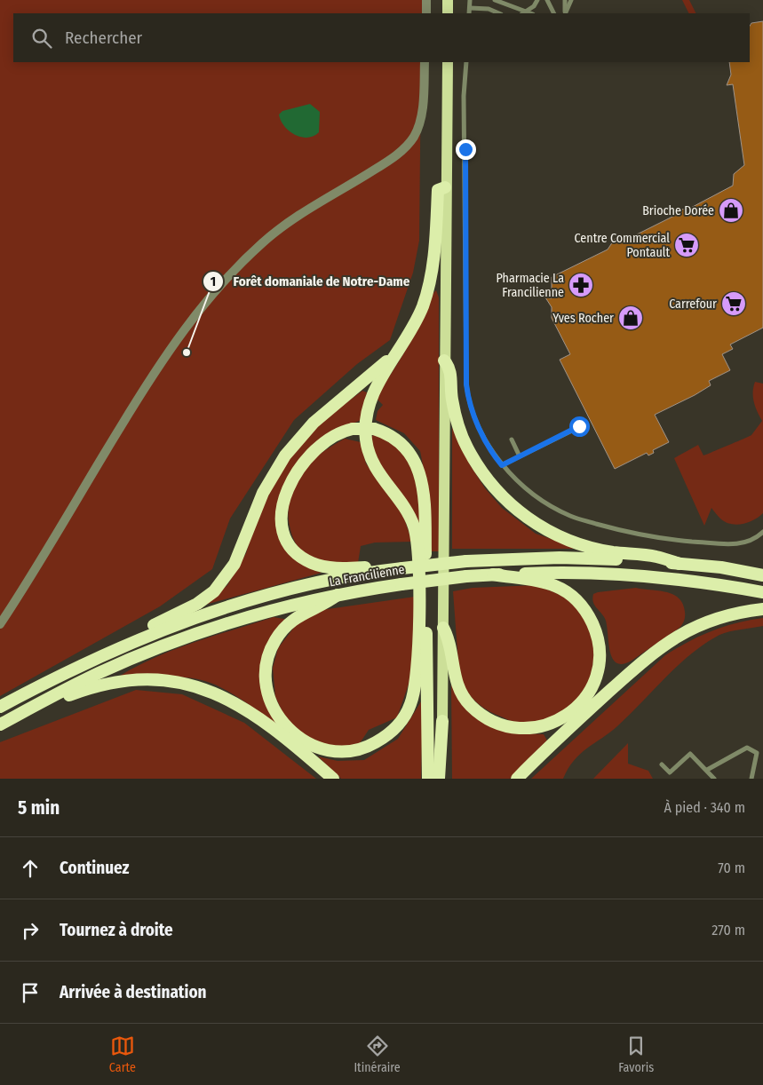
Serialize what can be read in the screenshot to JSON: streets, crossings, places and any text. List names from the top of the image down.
{
  "streets": {
    "highway": ["La Francilienne"]
  },
  "places": {
    "shop": ["Brioche Dorée", "Yves Rocher"],
    "supermarket": ["Centre Commercial Pontault", "Carrefour"],
    "pharmacy": ["Pharmacie La Francilienne"],
    "other": ["Forêt domaniale de Notre-Dame"]
  },
  "page": {
    "search": "Rechercher",
    "heading": ["5 min", "À pied · 340 m"],
    "list": [
      ["Continuez", "70 m"],
      ["Tournez à droite", "270 m"],
      "Arrivée à destination"
    ],
    "nav": ["Carte", "Itinéraire", "Favoris"]
  }
}
